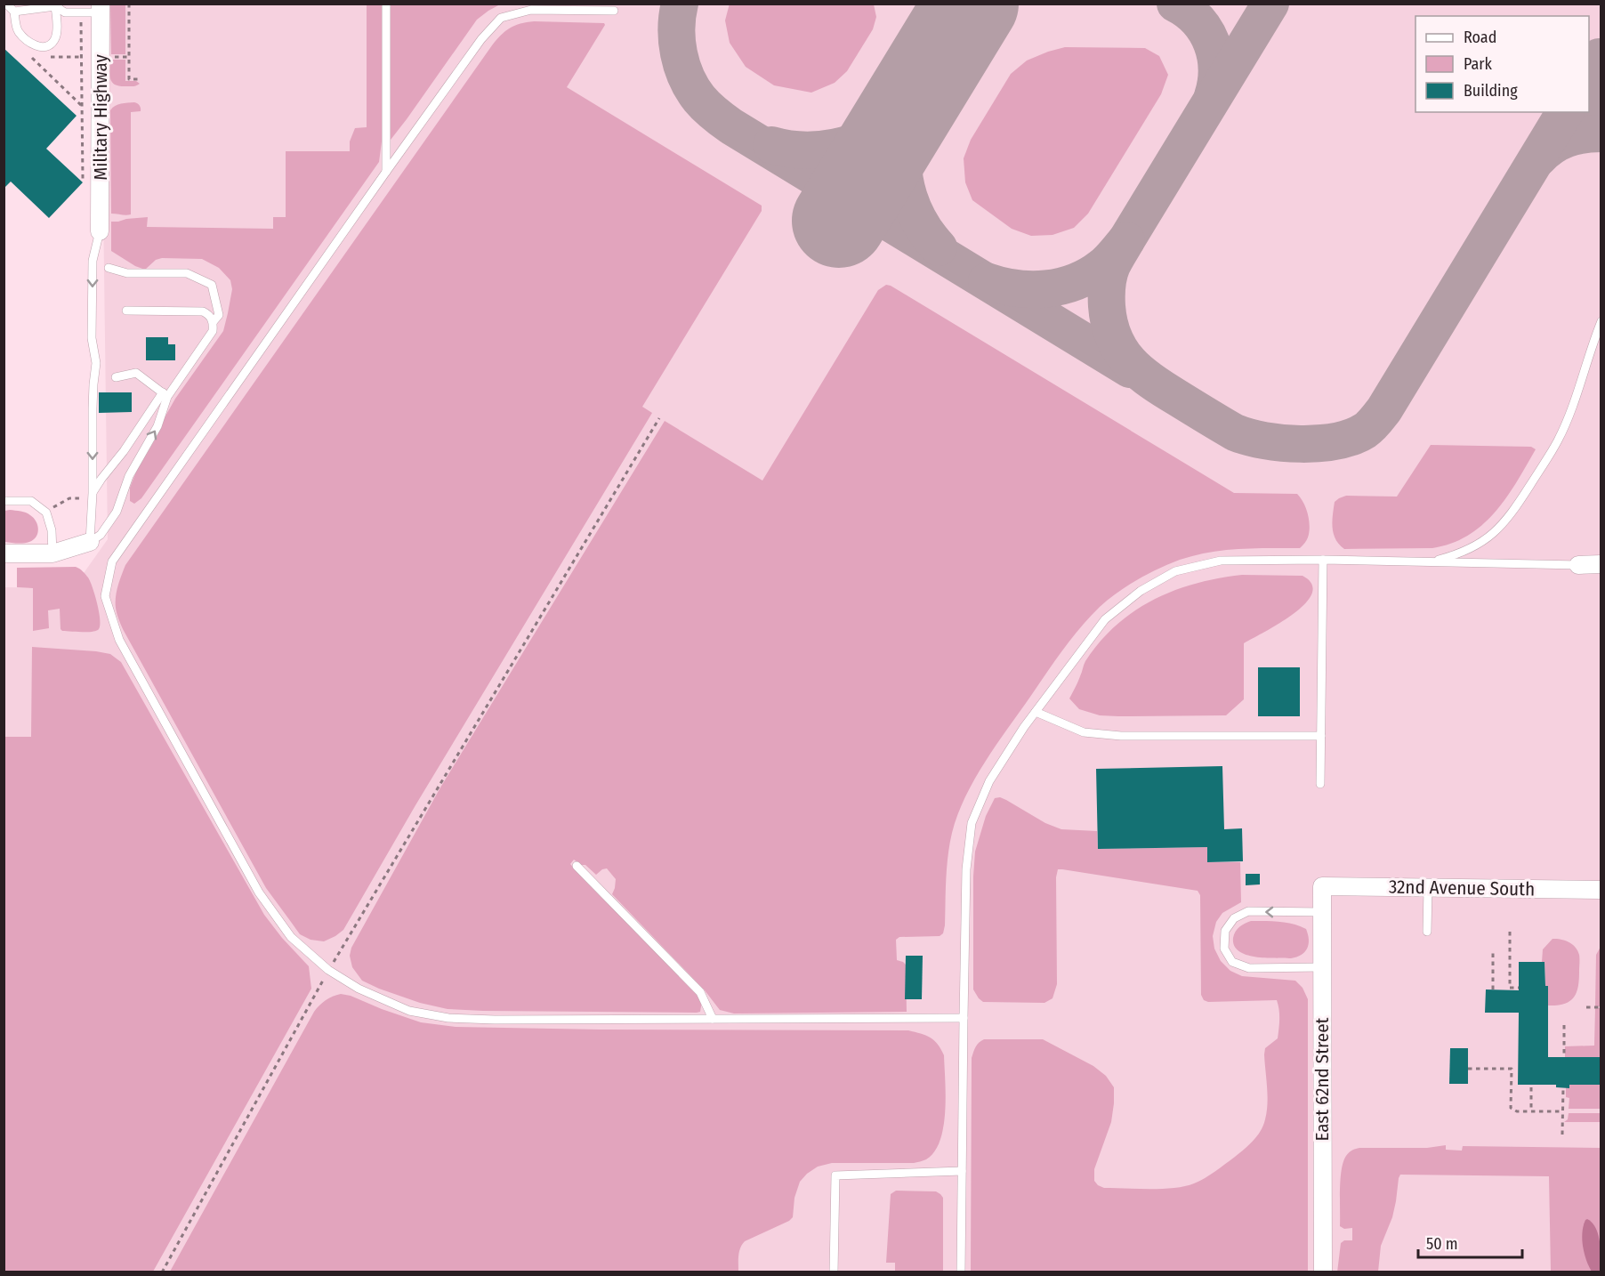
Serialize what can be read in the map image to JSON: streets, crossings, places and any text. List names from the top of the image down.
{
  "streets": {
    "street": ["Military Highway", "32nd Avenue South", "East 62nd Street"]
  },
  "crossings": [
    ["32nd Avenue South", "East 62nd Street"]
  ],
  "legend": ["Road", "Park", "Building"],
  "scale_bar": "50 m"
}
